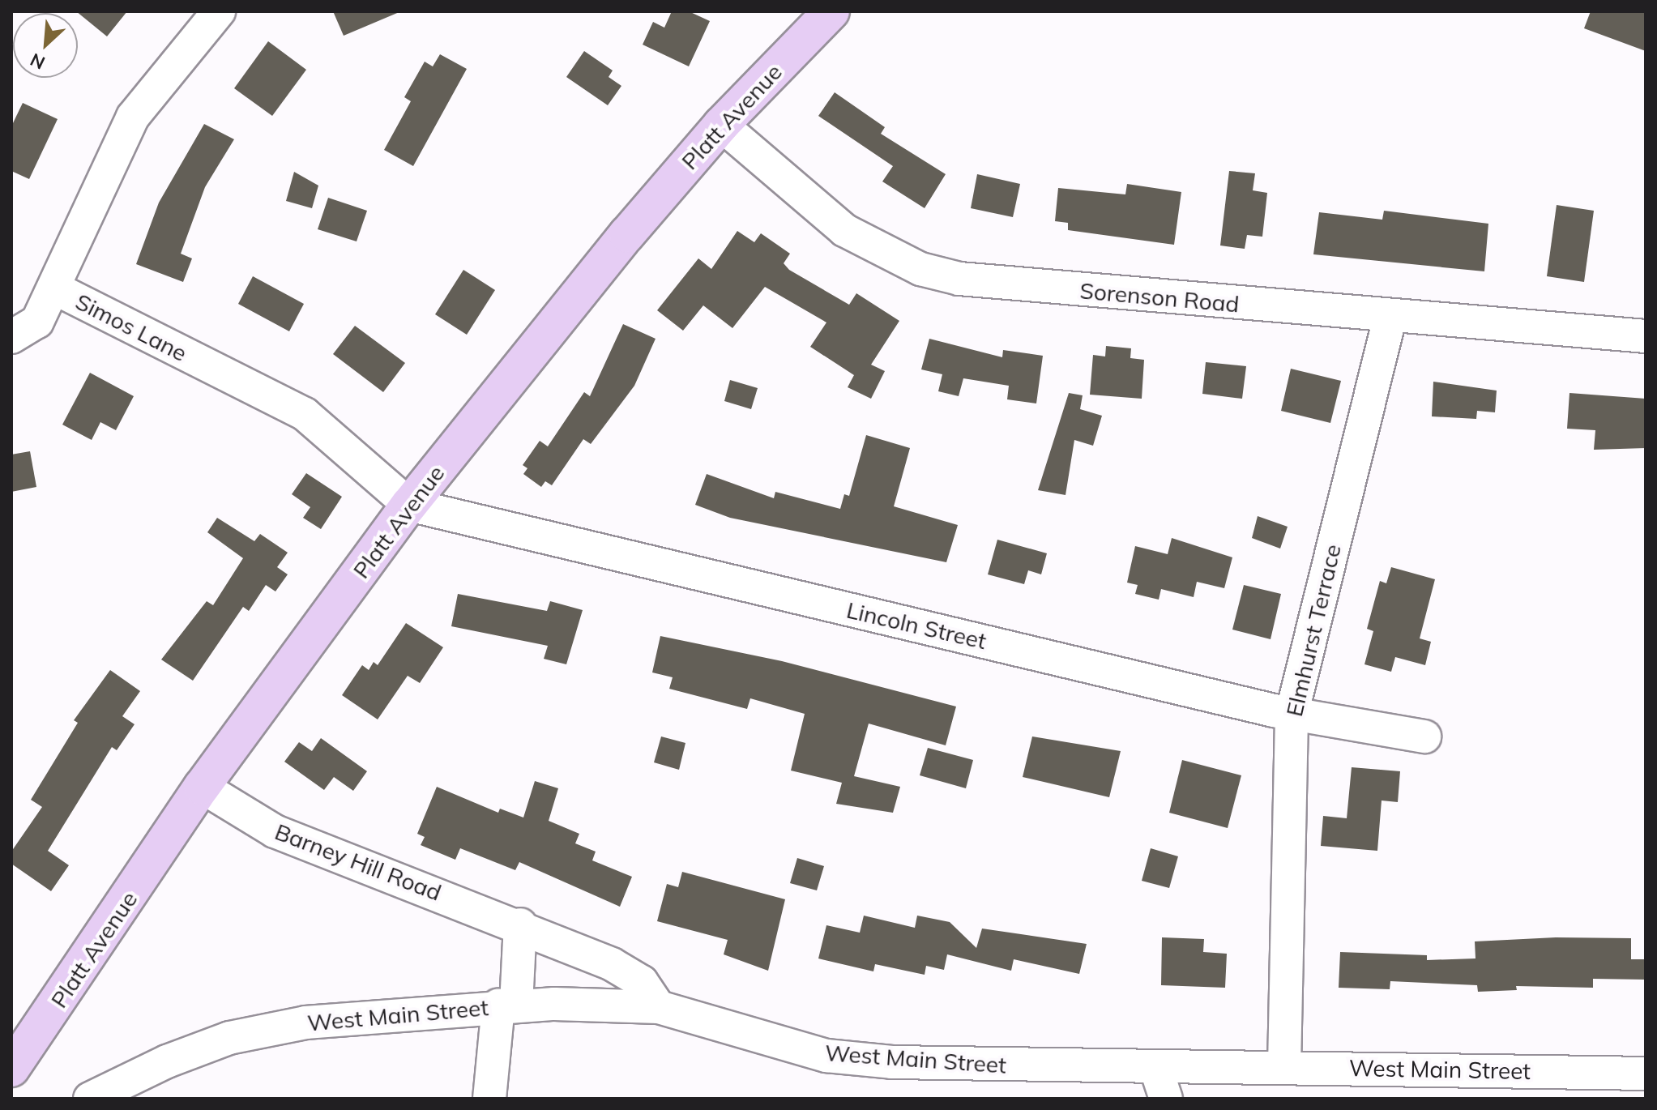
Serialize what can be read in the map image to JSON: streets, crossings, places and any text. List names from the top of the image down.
{
  "streets": {
    "main road": ["Platt Avenue"],
    "street": [
      "Sorenson Road",
      "Simos Lane",
      "Lincoln Street",
      "Elmhurst Terrace",
      "Barney Hill Road",
      "West Main Street"
    ]
  },
  "crossings": [
    ["Platt Avenue", "Sorenson Road"],
    ["Platt Avenue", "Simos Lane"],
    ["Platt Avenue", "Lincoln Street"],
    ["Platt Avenue", "Barney Hill Road"],
    ["Sorenson Road", "Elmhurst Terrace"],
    ["Simos Lane", "Lincoln Street"],
    ["Lincoln Street", "Elmhurst Terrace"],
    ["Elmhurst Terrace", "West Main Street"],
    ["Barney Hill Road", "West Main Street"]
  ],
  "north": "bottom left"
}
